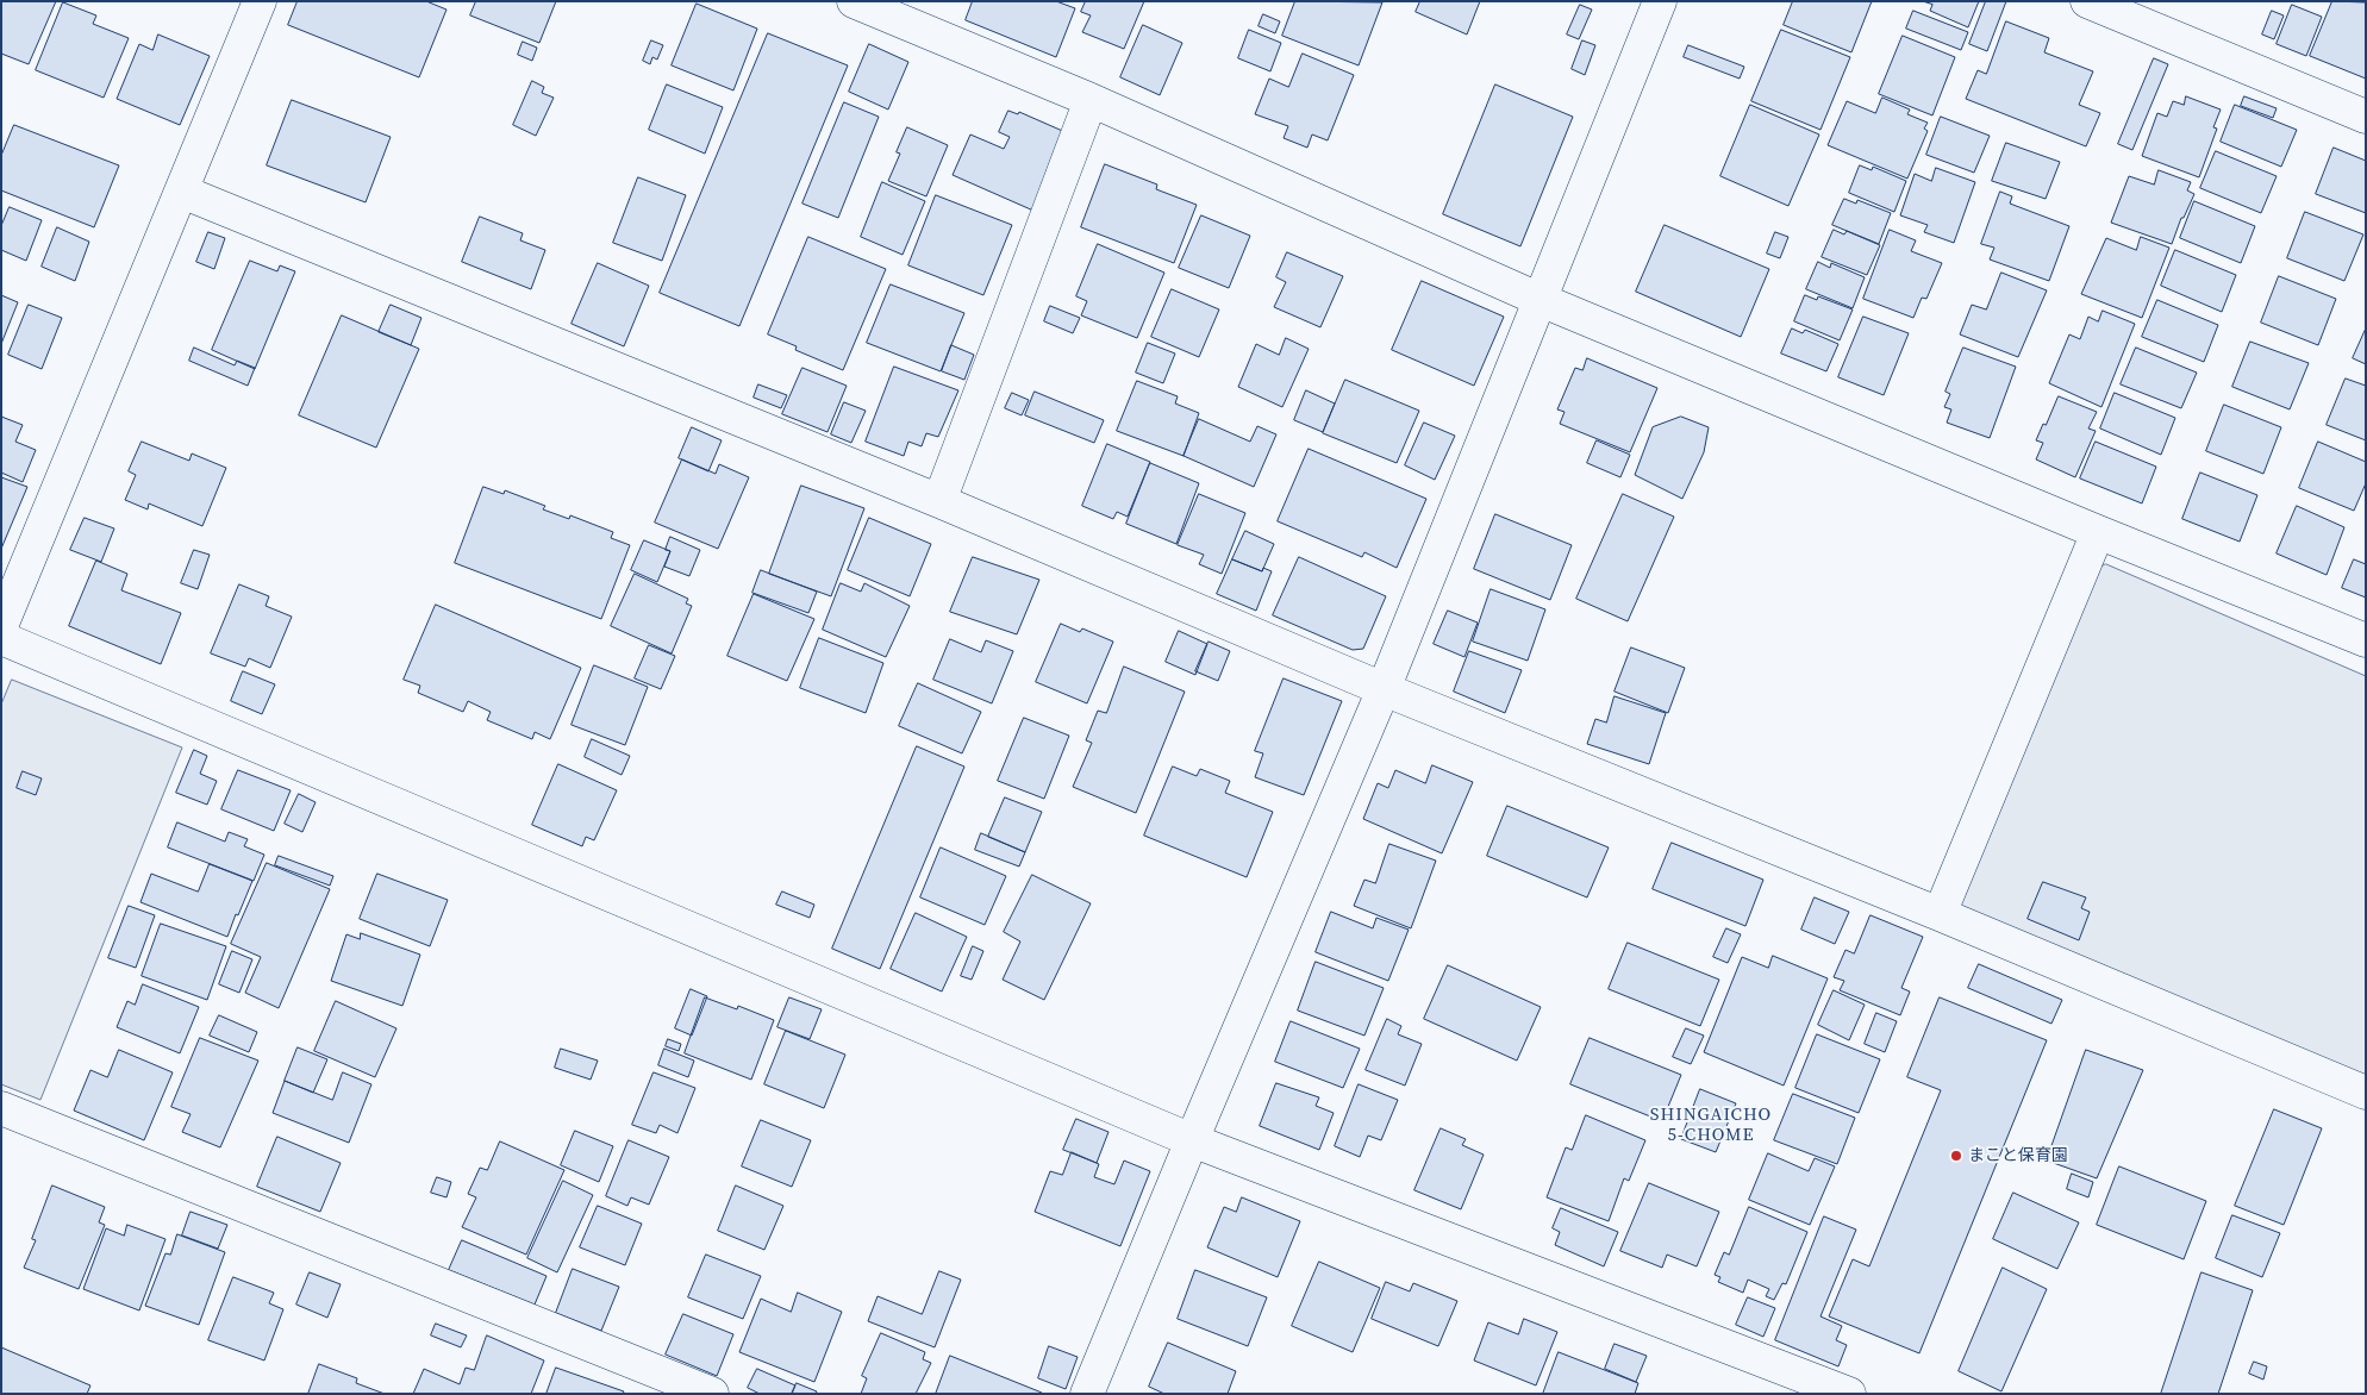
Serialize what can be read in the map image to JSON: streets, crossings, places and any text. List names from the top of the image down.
{
  "districts": ["SHINGAICHO 5-CHOME"],
  "places": ["まこと保育園"]
}
